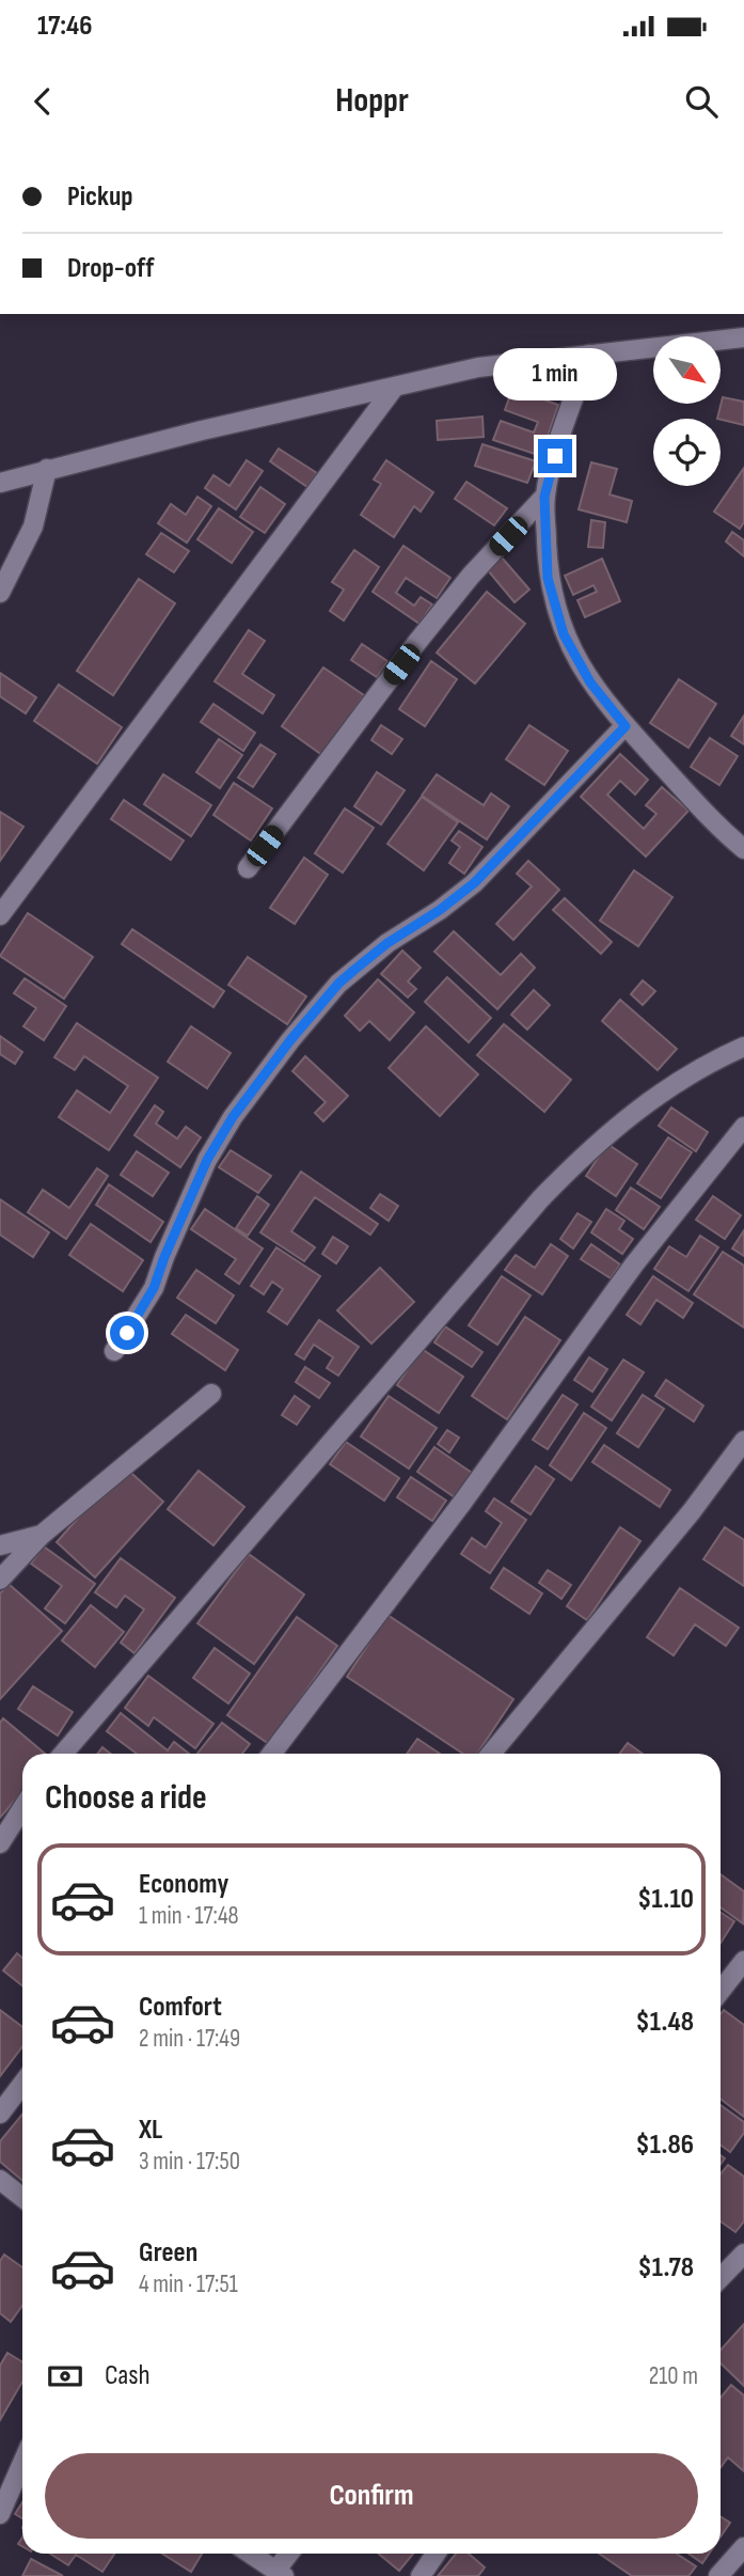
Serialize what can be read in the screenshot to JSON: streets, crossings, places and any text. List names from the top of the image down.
{
  "north": "bottom right",
  "page": {
    "status": "17:46",
    "header": "Hoppr",
    "banner": ["Pickup", "Drop-off"],
    "bubble": "1 min",
    "heading": "Choose a ride",
    "list": [
      {
        "name": "Economy",
        "note": "1 min · 17:48",
        "value": "$1.10"
      },
      {
        "name": "Comfort",
        "note": "2 min · 17:49",
        "value": "$1.48"
      },
      {
        "name": "XL",
        "note": "3 min · 17:50",
        "value": "$1.86"
      },
      {
        "name": "Green",
        "note": "4 min · 17:51",
        "value": "$1.78"
      }
    ],
    "pay": ["Cash", "210 m"],
    "buttons": "Confirm"
  }
}
